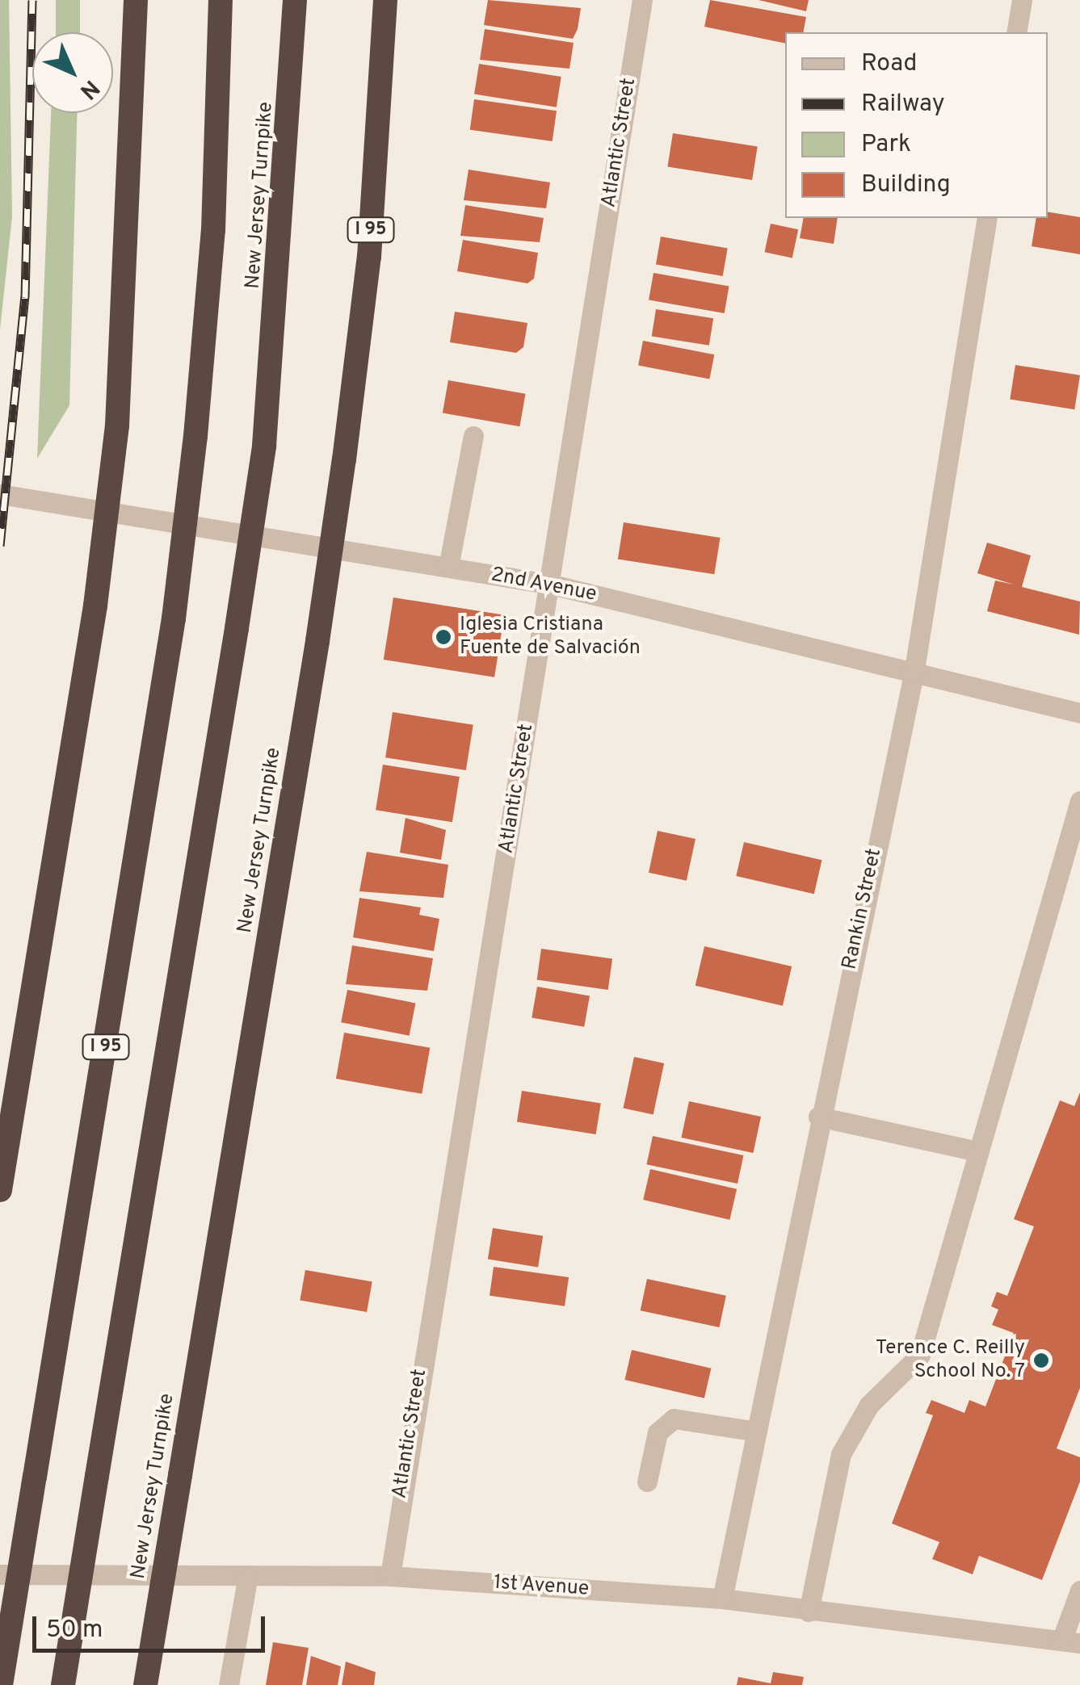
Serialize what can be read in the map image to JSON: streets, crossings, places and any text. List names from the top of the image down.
{
  "streets": {
    "highway": ["New Jersey Turnpike", "I 95"],
    "street": [
      "Atlantic Street",
      "2nd Avenue",
      "Rankin Street",
      "1st Avenue"
    ]
  },
  "crossings": [
    ["Atlantic Street", "2nd Avenue"],
    ["Atlantic Street", "1st Avenue"],
    ["2nd Avenue", "Rankin Street"],
    ["Rankin Street", "1st Avenue"]
  ],
  "places": ["Iglesia Cristiana Fuente de Salvación", "Terence C. Reilly School No. 7"],
  "legend": [
    "Road",
    "Railway",
    "Park",
    "Building"
  ],
  "scale_bar": "50 m",
  "north": "bottom right"
}
